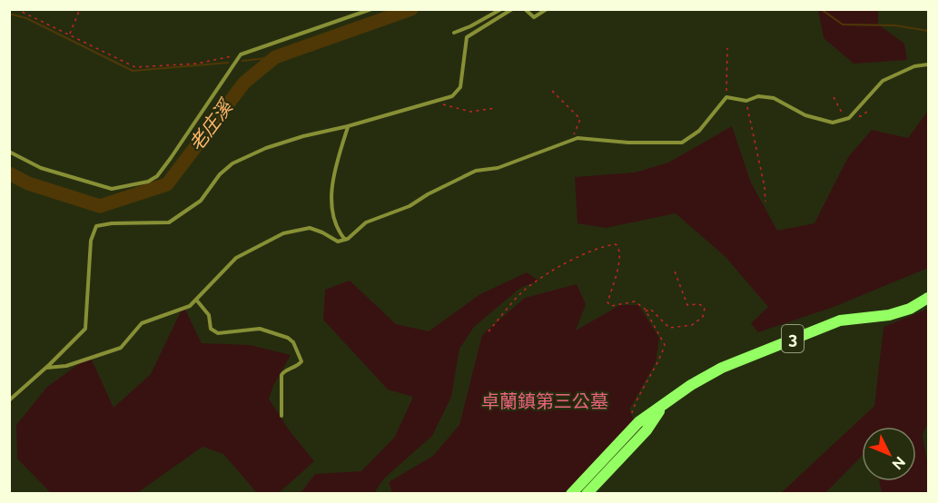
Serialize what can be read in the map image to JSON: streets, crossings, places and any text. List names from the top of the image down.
{
  "streets": {
    "main road": ["3"]
  },
  "water": ["老庄溪"],
  "parks": ["卓蘭鎮第三公墓"],
  "north": "bottom right"
}
